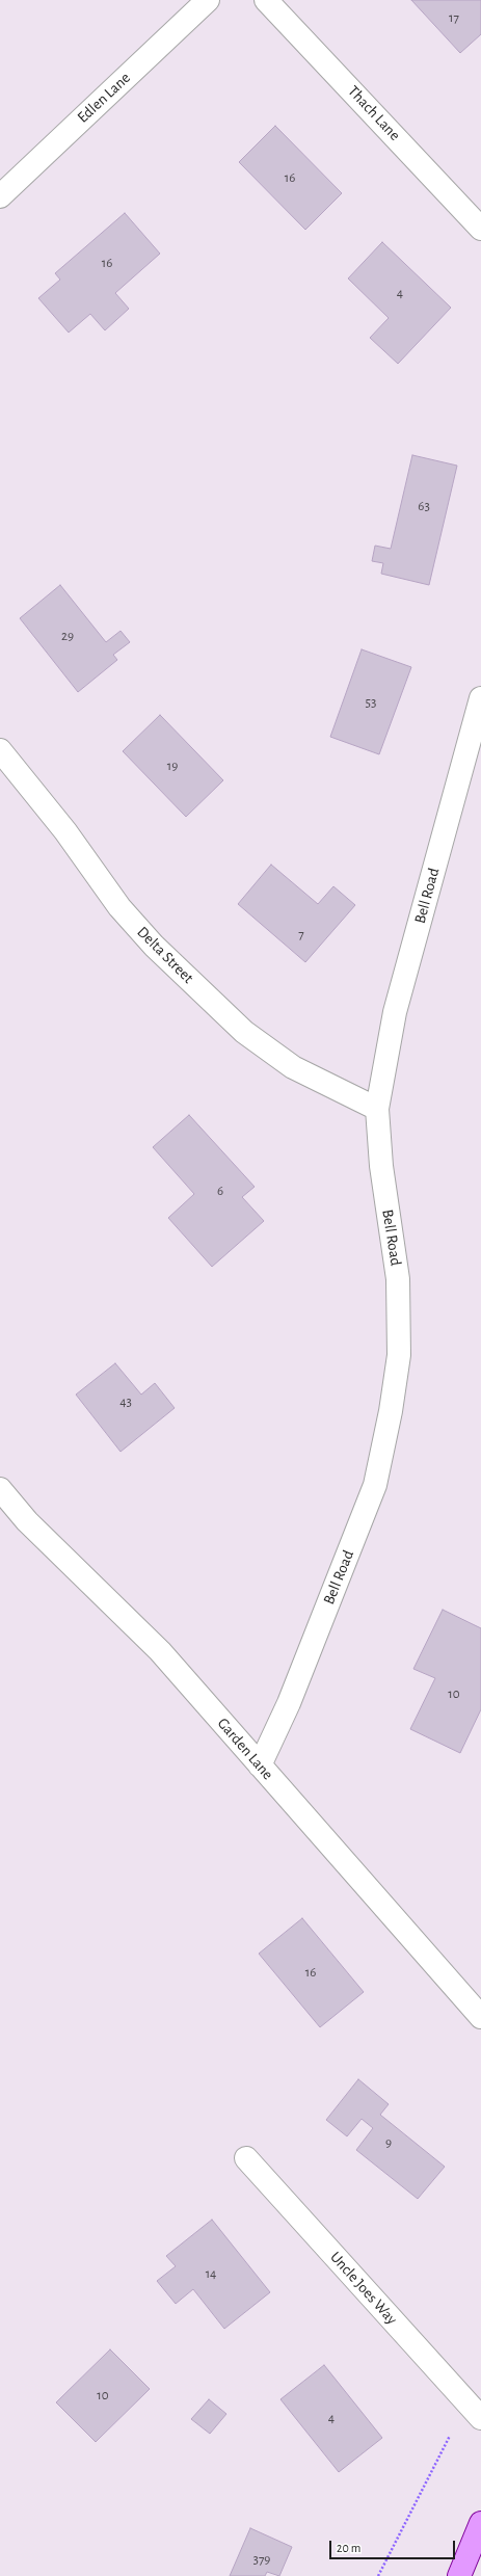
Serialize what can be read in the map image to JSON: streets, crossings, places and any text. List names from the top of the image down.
{
  "streets": {
    "street": [
      "Edlen Lane",
      "Thach Lane",
      "Bell Road",
      "Delta Street",
      "Garden Lane",
      "Uncle Joes Way"
    ]
  },
  "crossings": [
    ["Bell Road", "Delta Street"],
    ["Bell Road", "Garden Lane"]
  ],
  "house_numbers": [
    "17",
    "16",
    "16",
    "4",
    "63",
    "29",
    "53",
    "19",
    "7",
    "6",
    "43",
    "10",
    "16",
    "9",
    "14",
    "10",
    "4",
    "379"
  ],
  "scale_bar": "20 m"
}
